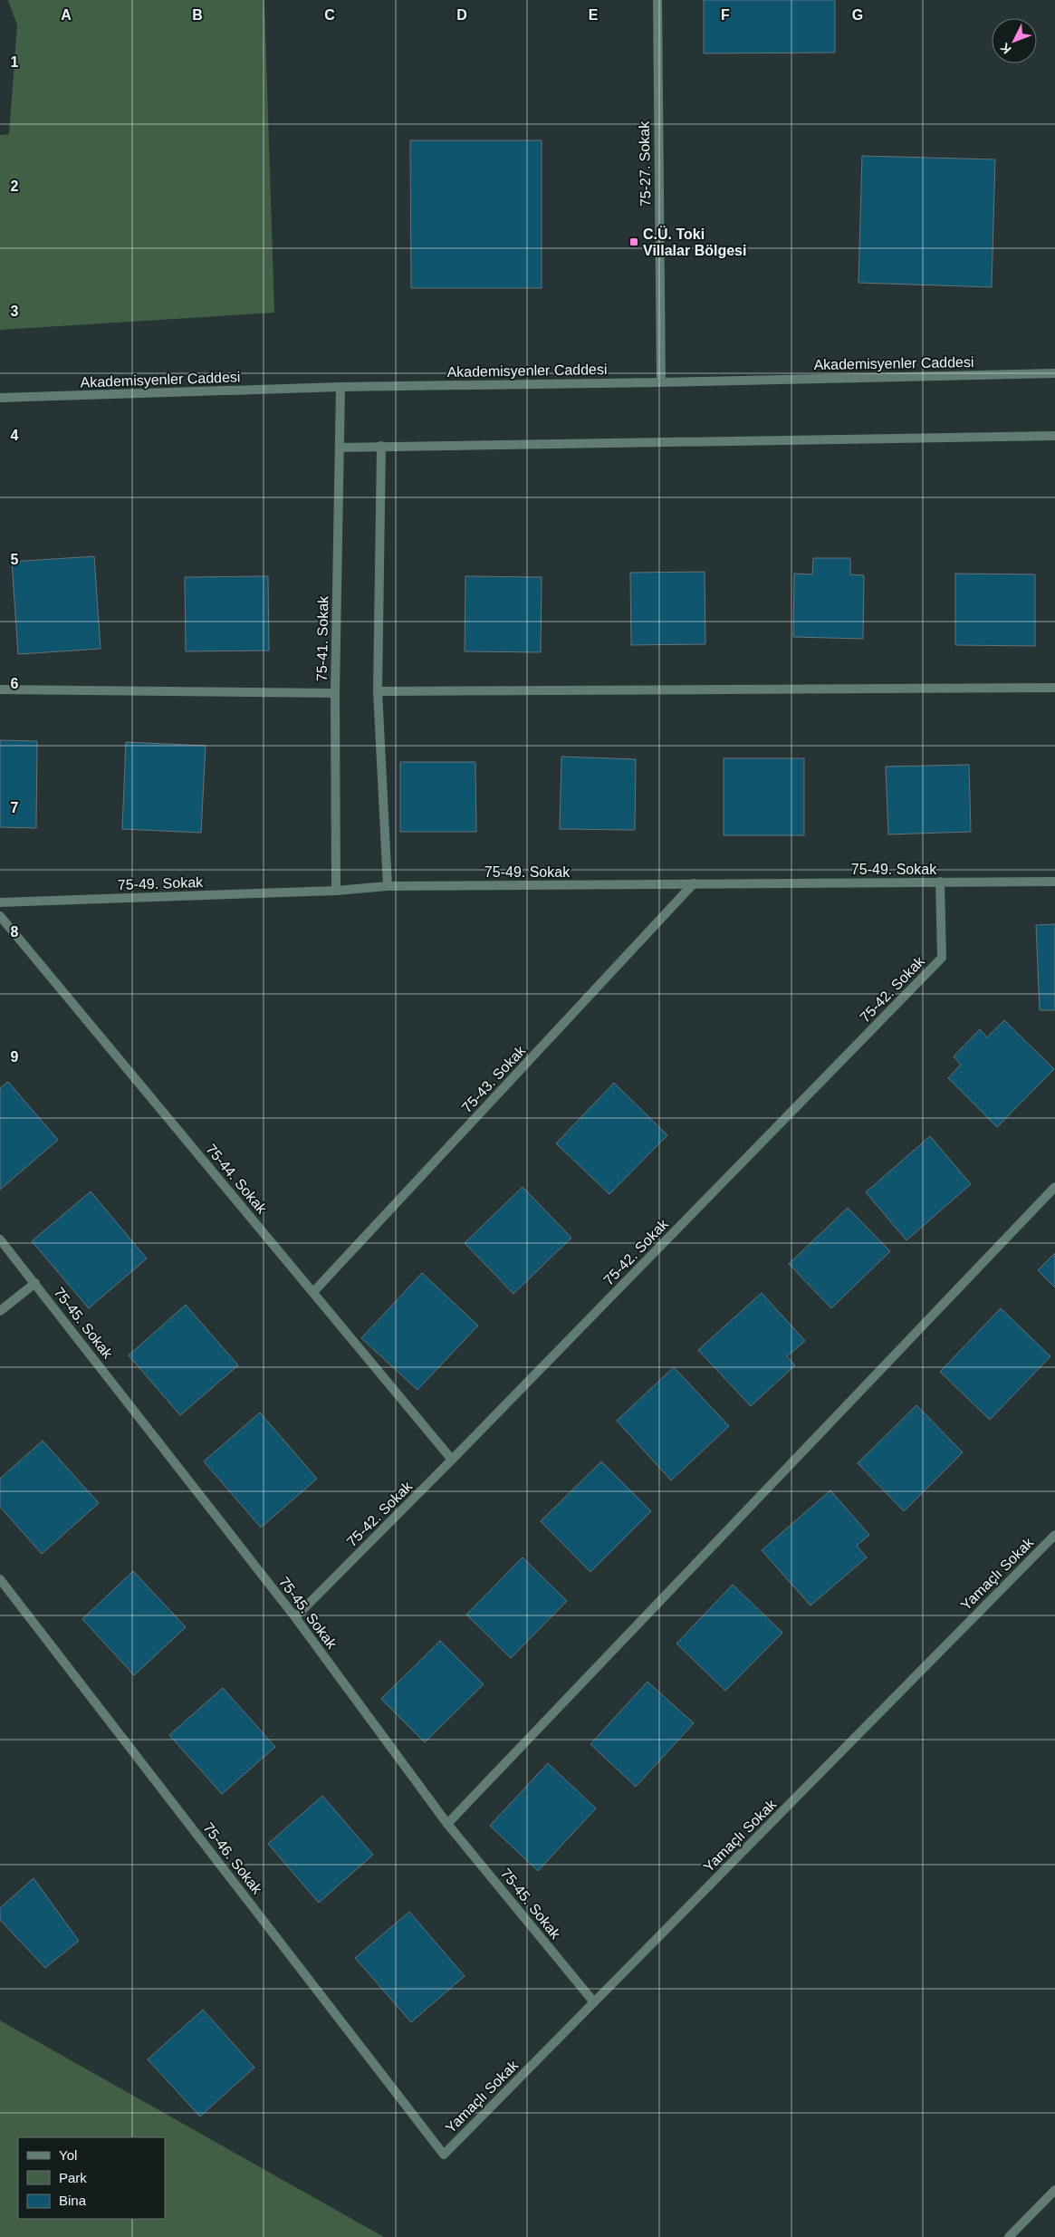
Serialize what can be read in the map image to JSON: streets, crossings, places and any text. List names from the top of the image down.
{
  "streets": {
    "street": [
      "75-27. Sokak",
      "Akademisyenler Caddesi",
      "75-41. Sokak",
      "75-49. Sokak",
      "75-42. Sokak",
      "75-43. Sokak",
      "75-44. Sokak",
      "75-45. Sokak",
      "Yamaçlı Sokak",
      "75-46. Sokak"
    ]
  },
  "crossings": [
    ["75-27. Sokak", "Akademisyenler Caddesi"],
    ["Akademisyenler Caddesi", "75-41. Sokak"],
    ["75-41. Sokak", "75-49. Sokak"],
    ["75-49. Sokak", "75-42. Sokak"],
    ["75-49. Sokak", "75-43. Sokak"],
    ["75-42. Sokak", "75-44. Sokak"],
    ["75-42. Sokak", "75-45. Sokak"],
    ["75-43. Sokak", "75-44. Sokak"],
    ["75-45. Sokak", "Yamaçlı Sokak"],
    ["Yamaçlı Sokak", "75-46. Sokak"]
  ],
  "places": {
    "transit": ["C.Ü. Toki Villalar Bölgesi"]
  },
  "legend": ["Yol", "Park", "Bina"],
  "north": "bottom left",
  "grid": {
    "columns": [
      "A",
      "B",
      "C",
      "D",
      "E",
      "F",
      "G"
    ],
    "rows": [
      "1",
      "2",
      "3",
      "4",
      "5",
      "6",
      "7",
      "8",
      "9"
    ]
  }
}
